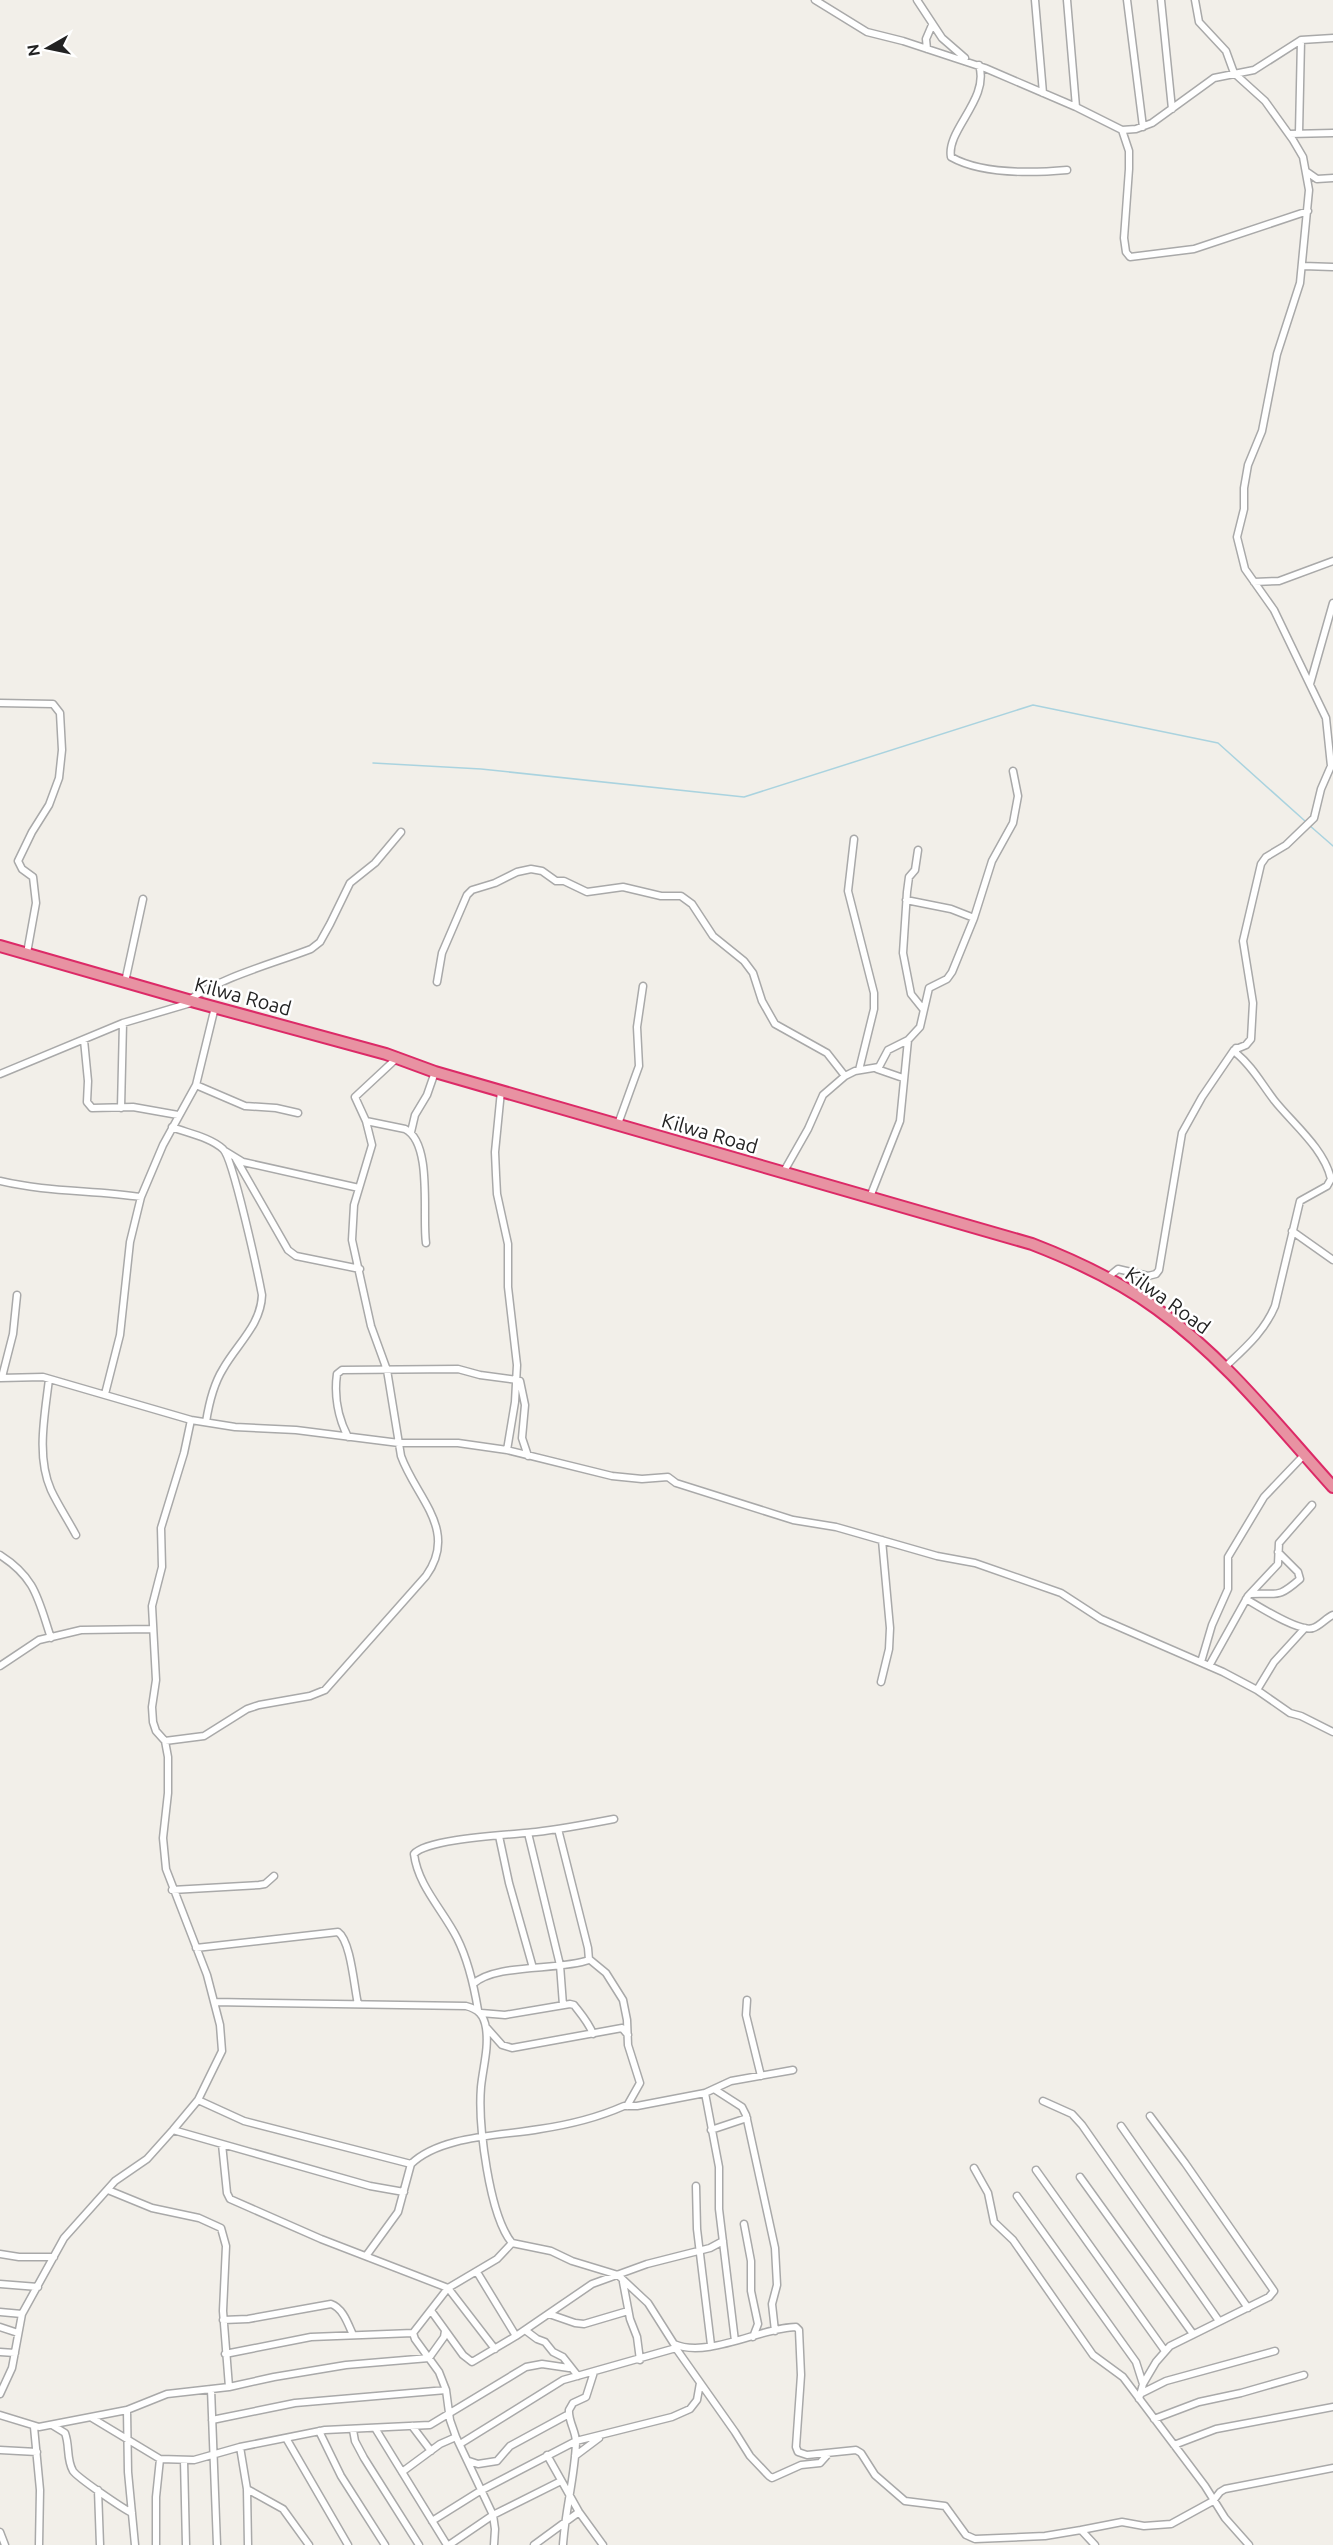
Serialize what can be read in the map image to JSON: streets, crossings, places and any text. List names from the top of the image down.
{
  "streets": {
    "highway": ["Kilwa Road"]
  },
  "north": "left"
}
